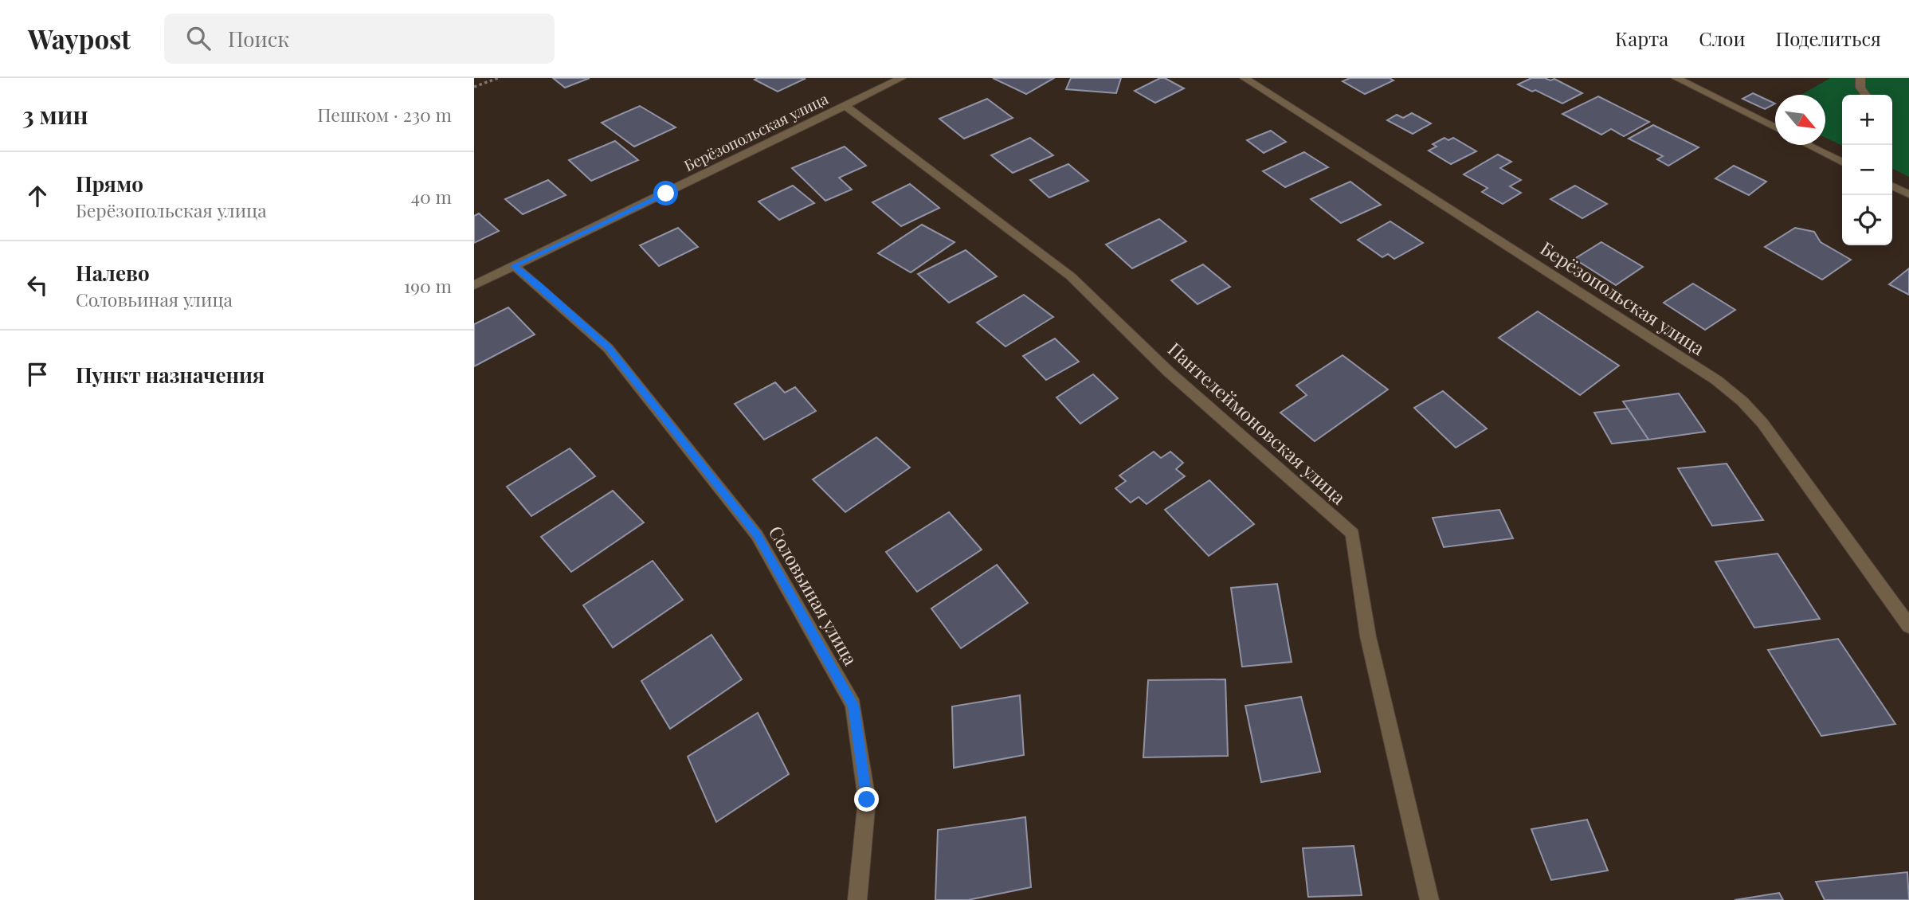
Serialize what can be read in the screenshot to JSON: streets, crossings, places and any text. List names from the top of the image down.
{
  "streets": {
    "street": ["Берёзопольская улица", "Пантелеймоновская улица", "Соловьиная улица"]
  },
  "crossings": [
    ["Берёзопольская улица", "Пантелеймоновская улица"],
    ["Берёзопольская улица", "Соловьиная улица"]
  ],
  "north": "bottom right",
  "page": {
    "header": "Waypost",
    "search": "Поиск",
    "nav": ["Карта", "Слои", "Поделиться"],
    "heading": ["3 мин", "Пешком · 230 m"],
    "map_buttons": ["+", "−"],
    "list": [
      ["Прямо", "Берёзопольская улица", "40 m"],
      ["Налево", "Соловьиная улица", "190 m"],
      "Пункт назначения"
    ]
  }
}
